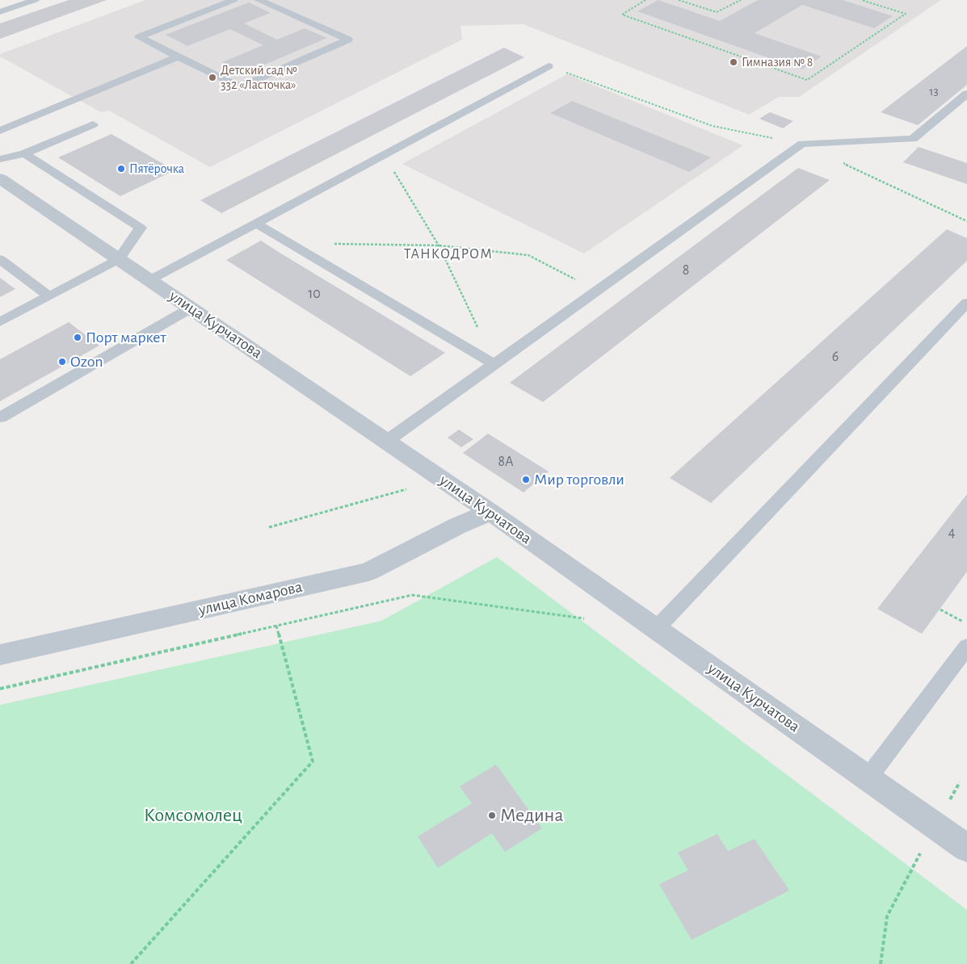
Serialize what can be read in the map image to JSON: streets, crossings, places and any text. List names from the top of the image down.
{
  "streets": {
    "street": ["улица Курчатова", "улица Комарова"]
  },
  "crossings": [
    ["улица Курчатова", "улица Комарова"]
  ],
  "districts": ["ТАНКОДРОМ"],
  "parks": ["Комсомолец"],
  "places": [
    "Гимназия № 8",
    "Детский сад № 332 «Ласточка»",
    "Пятёрочка",
    "Порт маркет",
    "Ozon",
    "Мир торговли",
    "Медина"
  ],
  "house_numbers": [
    "13",
    "8",
    "10",
    "6",
    "8А",
    "4"
  ]
}
